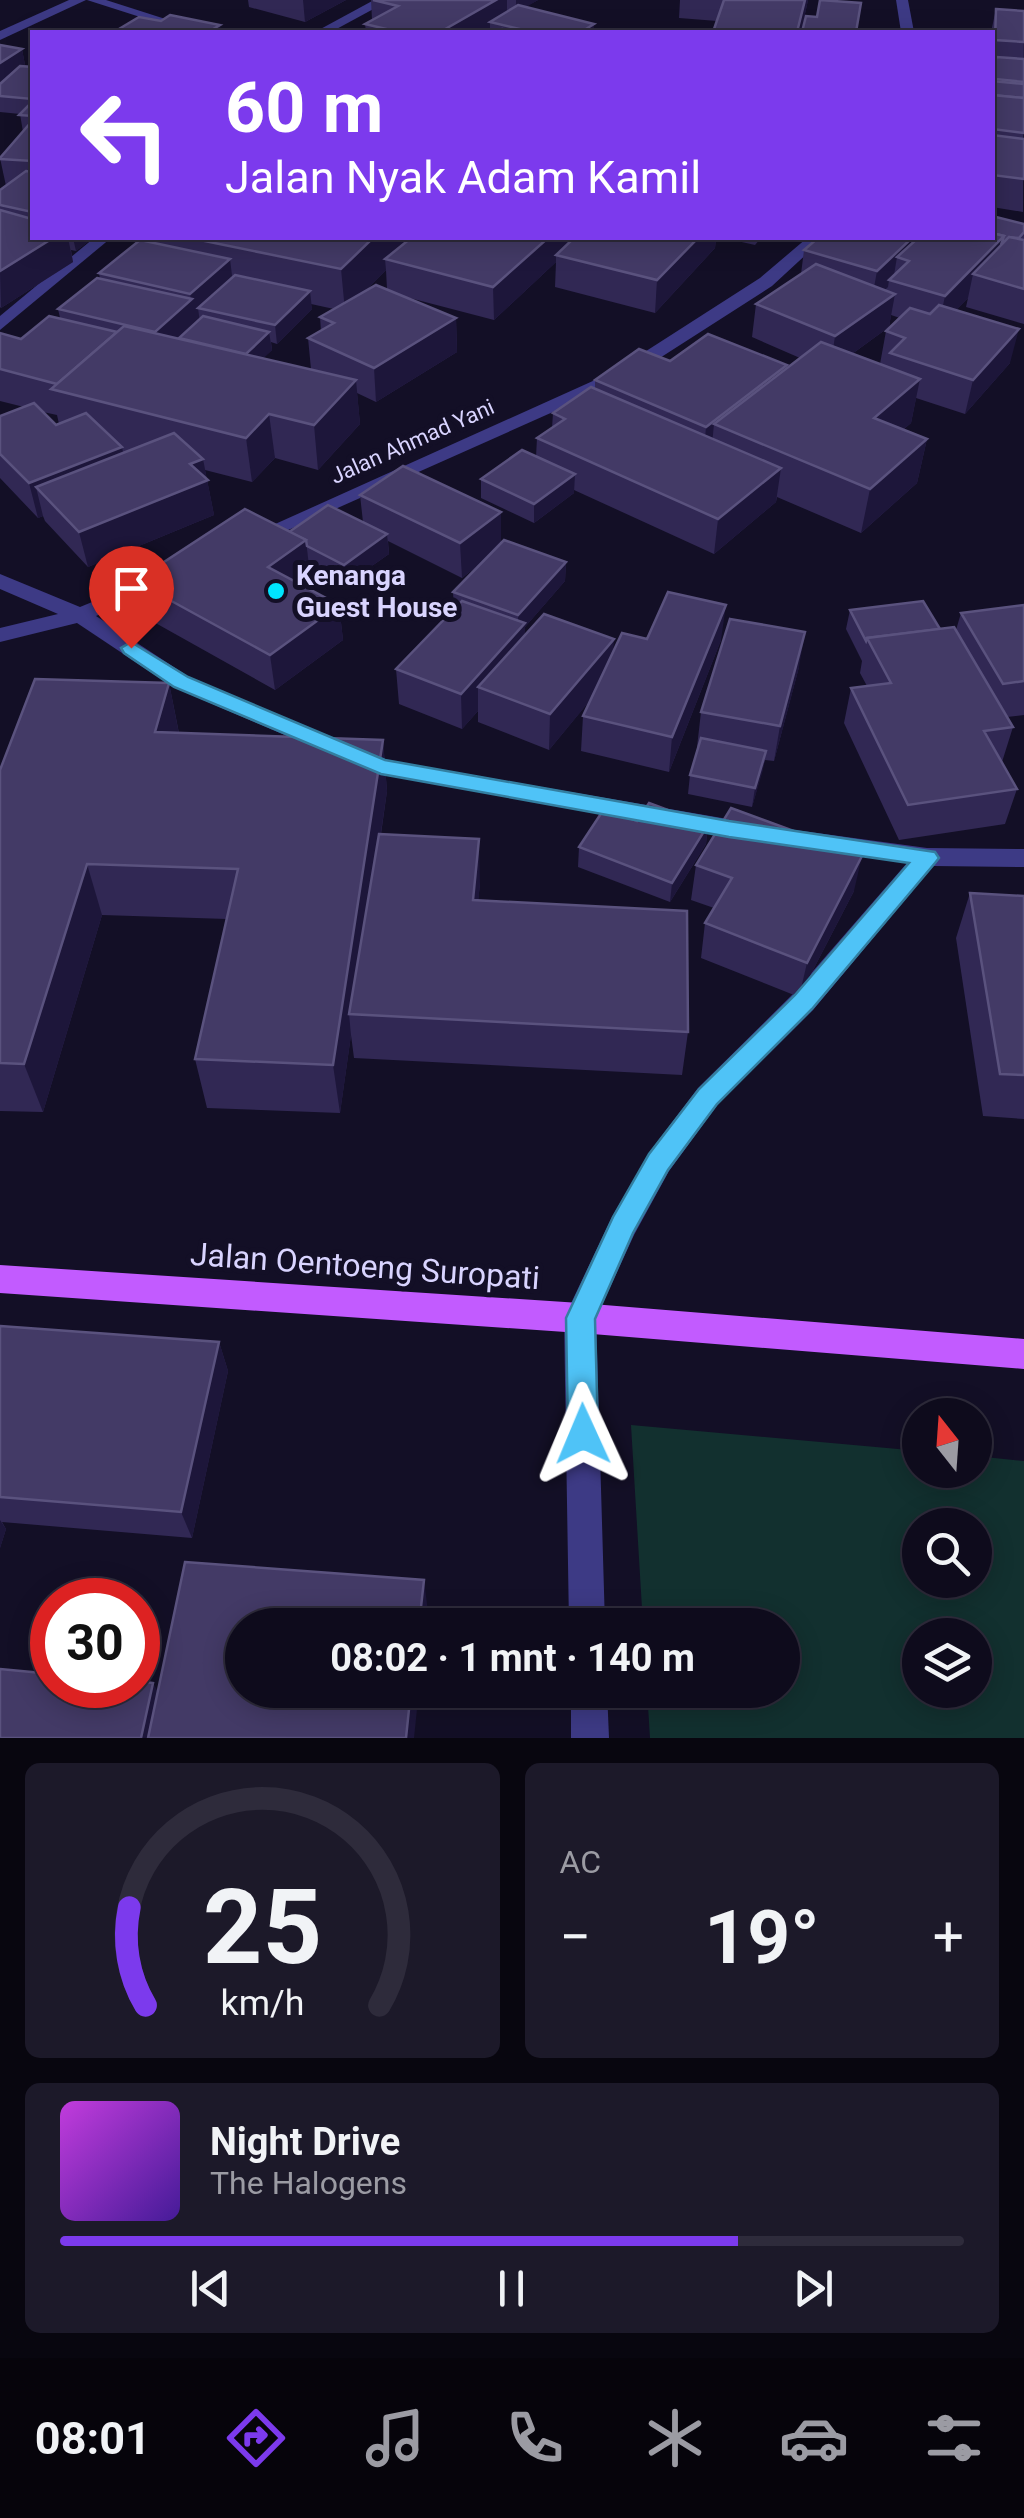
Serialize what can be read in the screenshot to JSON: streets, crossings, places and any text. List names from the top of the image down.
{
  "streets": {
    "main road": ["Jalan Oentoeng Suropati"],
    "street": ["Jalan Ahmad Yani"]
  },
  "places": ["Kenanga Guest House"],
  "north": "top",
  "page": {
    "turn": ["60 m", "Jalan Nyak Adam Kamil"],
    "limit": "30",
    "trip": "08:02 · 1 mnt · 140 m",
    "tile": "AC",
    "heat": ["−", "19°", "+"],
    "song": ["Night Drive", "The Halogens"],
    "tabs": "08:01",
    "gauge": ["25", "km/h"]
  }
}
